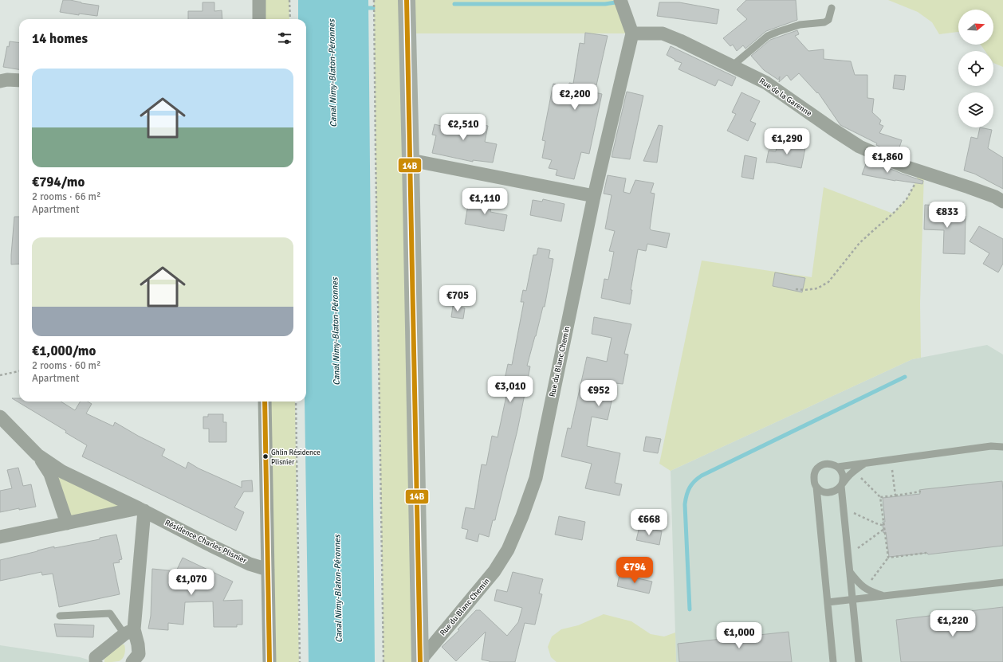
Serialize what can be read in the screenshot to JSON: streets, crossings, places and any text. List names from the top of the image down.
{
  "streets": {
    "street": ["Rue de la Garenne", "Rue du Blanc Chemin", "Résidence Charles Plisnier"]
  },
  "crossings": [
    ["Rue de la Garenne", "Rue du Blanc Chemin"]
  ],
  "water": ["Canal Nimy-Blaton-Péronnes"],
  "places": ["Ghlin Résidence Plisnier"],
  "lines": ["transit line 14B"],
  "north": "right",
  "page": {
    "heading": "14 homes",
    "list": [
      {
        "name": "€794/mo",
        "note": "2 rooms · 66 m² · Apartment"
      },
      {
        "name": "€1,000/mo",
        "note": "2 rooms · 60 m² · Apartment"
      }
    ],
    "price": [
      "€2,200",
      "€2,510",
      "€1,290",
      "€1,860",
      "€1,110",
      "€833",
      "€705",
      "€3,010",
      "€952",
      "€668",
      "€794",
      "€1,070",
      "€1,220",
      "€1,000"
    ]
  }
}
